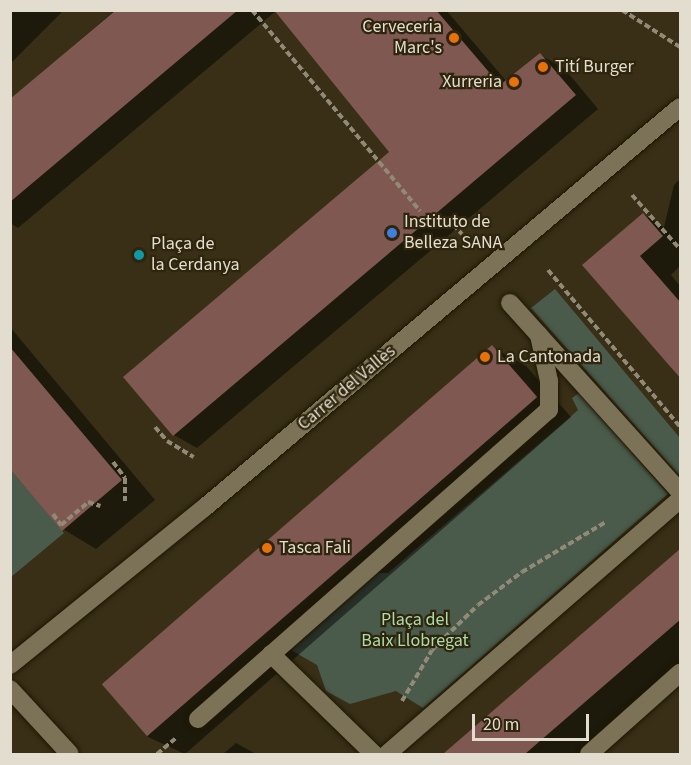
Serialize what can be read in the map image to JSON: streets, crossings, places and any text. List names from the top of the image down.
{
  "streets": {
    "street": ["Carrer del Vallès"]
  },
  "parks": ["Plaça del Baix Llobregat"],
  "places": [
    "Cerveceria Marc's",
    "Tití Burger",
    "Xurreria",
    "Instituto de Belleza SANA",
    "Plaça de la Cerdanya",
    "La Cantonada",
    "Tasca Fali"
  ],
  "scale_bar": "20 m"
}
